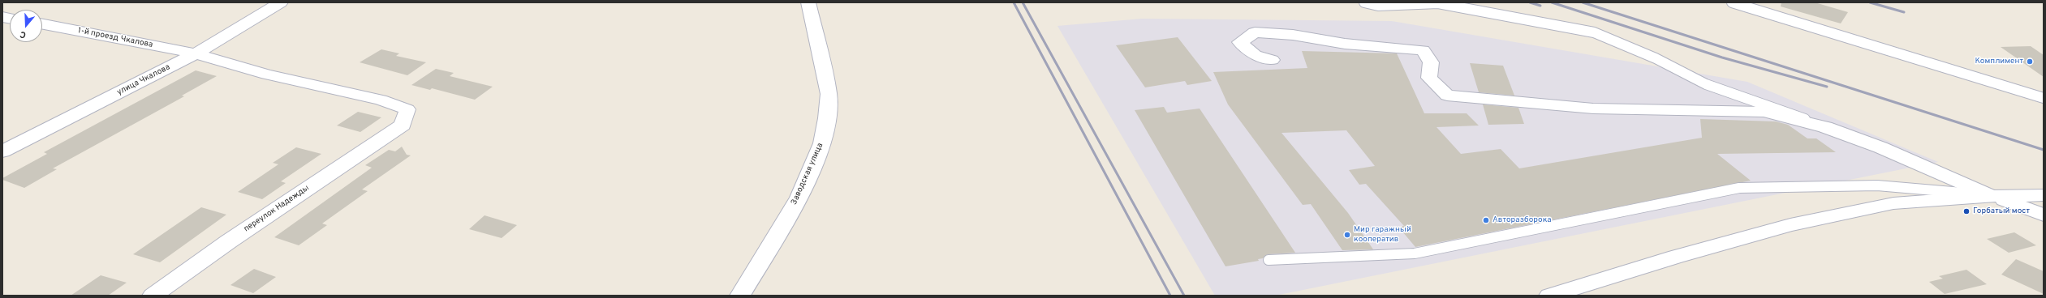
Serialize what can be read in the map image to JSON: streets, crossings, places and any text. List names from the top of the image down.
{
  "streets": {
    "street": [
      "1-й проезд Чкалова",
      "улица Чкалова",
      "Заводская улица",
      "переулок Надежды"
    ]
  },
  "crossings": [
    ["1-й проезд Чкалова", "улица Чкалова"],
    ["1-й проезд Чкалова", "переулок Надежды"]
  ],
  "places": [
    "Комплимент",
    "Горбатый мост",
    "Авторазборока",
    "Мир гаражный кооператив"
  ],
  "north": "bottom"
}
